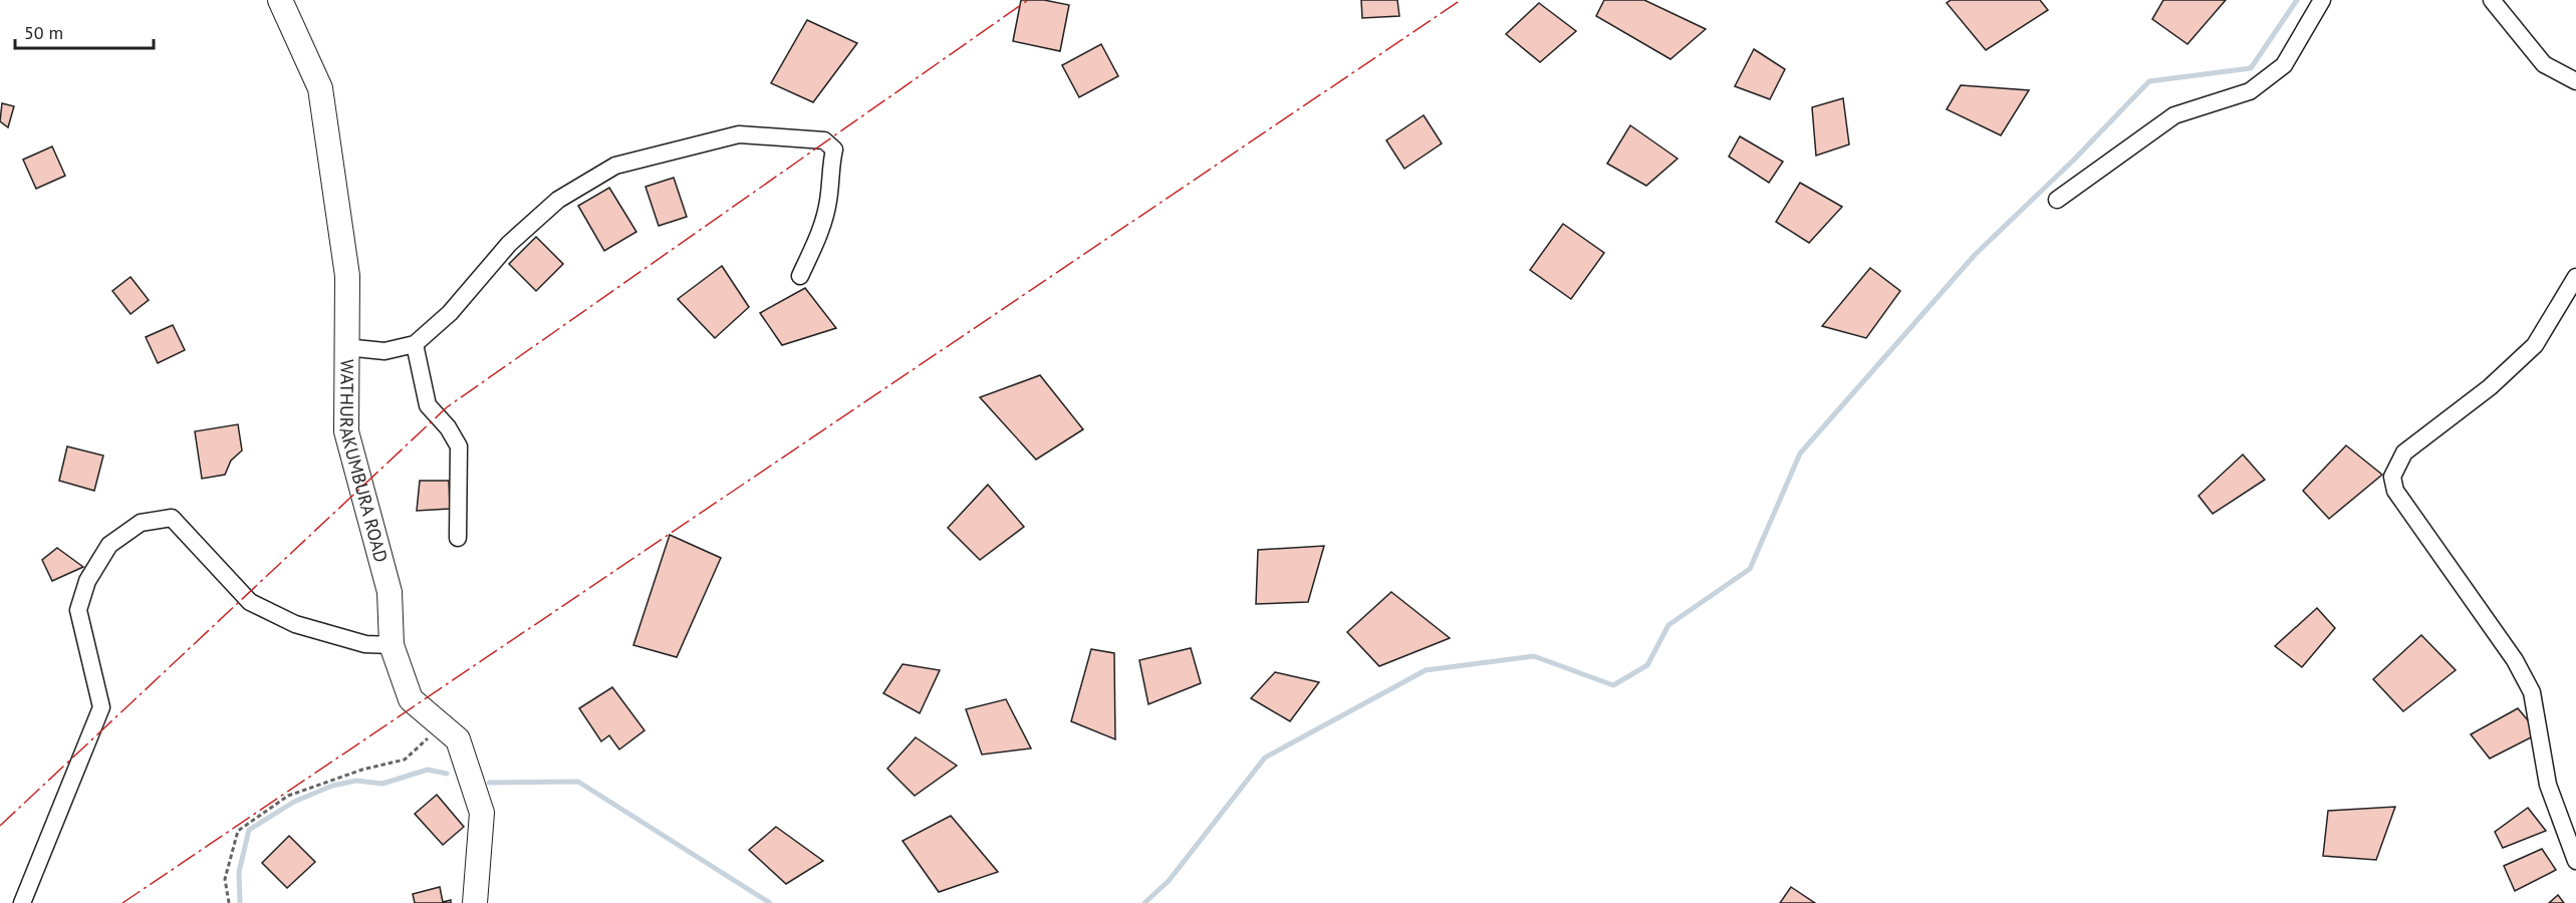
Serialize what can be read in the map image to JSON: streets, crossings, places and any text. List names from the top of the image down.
{
  "streets": {
    "main road": ["WATHURAKUMBURA ROAD"]
  },
  "scale_bar": "50 m"
}
